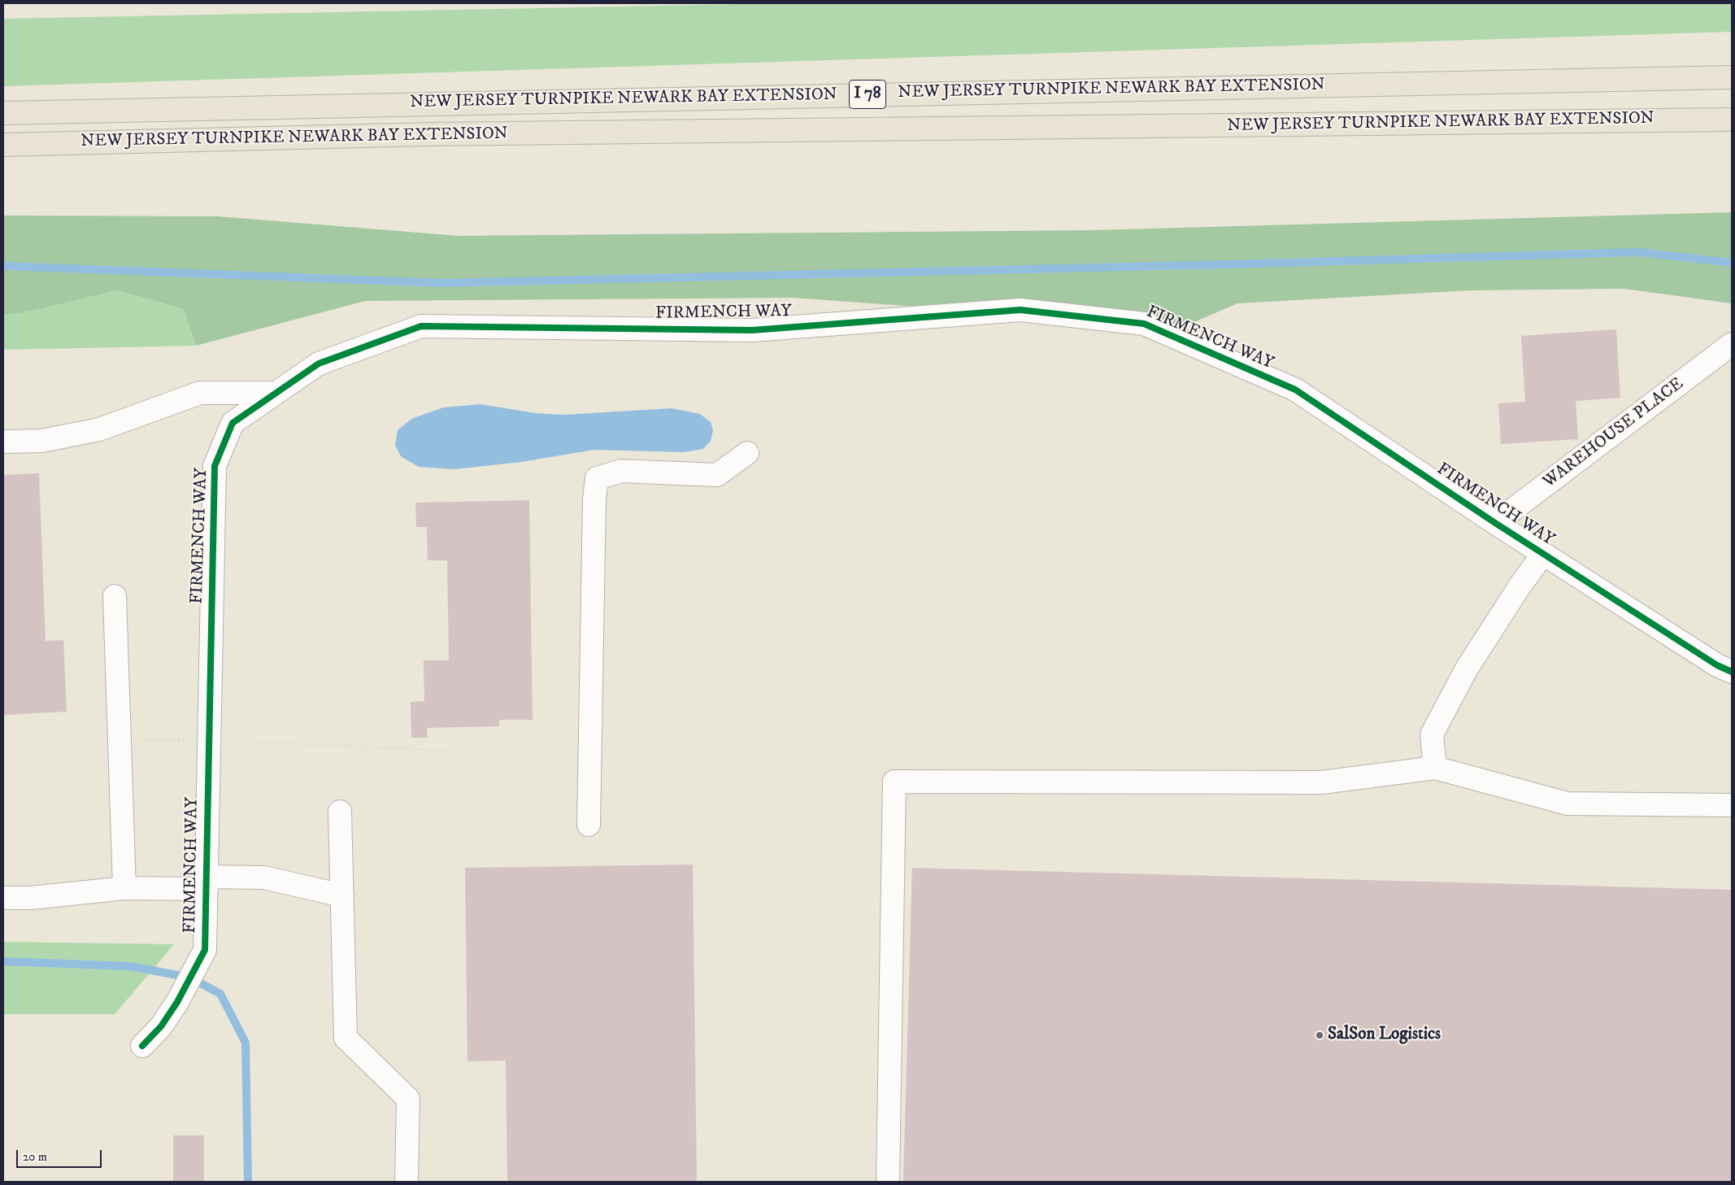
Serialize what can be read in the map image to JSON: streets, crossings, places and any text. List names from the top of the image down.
{
  "streets": {
    "highway": ["NEW JERSEY TURNPIKE NEWARK BAY EXTENSION", "I 78"],
    "street": ["FIRMENCH WAY", "WAREHOUSE PLACE"]
  },
  "crossings": [
    ["FIRMENCH WAY", "WAREHOUSE PLACE"]
  ],
  "places": ["SalSon Logistics"],
  "scale_bar": "20 m"
}
